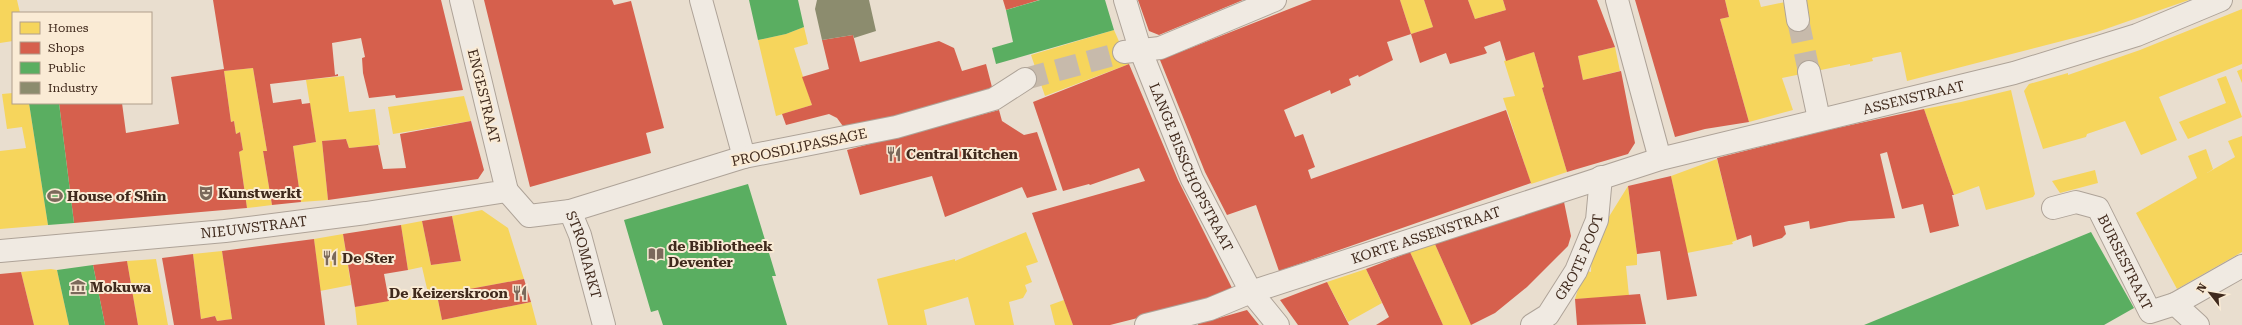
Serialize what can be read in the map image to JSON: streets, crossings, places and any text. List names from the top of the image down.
{
  "streets": {
    "street": [
      "ENGESTRAAT",
      "ASSENSTRAAT",
      "PROOSDIJPASSAGE",
      "LANGE BISSCHOPSTRAAT",
      "NIEUWSTRAAT",
      "KORTE ASSENSTRAAT",
      "GROTE POOT",
      "STROMARKT",
      "BURSESTRAAT"
    ]
  },
  "crossings": [
    ["ENGESTRAAT", "NIEUWSTRAAT"],
    ["ENGESTRAAT", "STROMARKT"],
    ["ASSENSTRAAT", "KORTE ASSENSTRAAT"],
    ["ASSENSTRAAT", "GROTE POOT"],
    ["PROOSDIJPASSAGE", "STROMARKT"],
    ["LANGE BISSCHOPSTRAAT", "KORTE ASSENSTRAAT"],
    ["NIEUWSTRAAT", "STROMARKT"],
    ["KORTE ASSENSTRAAT", "GROTE POOT"]
  ],
  "places": {
    "restaurant": ["Central Kitchen", "De Ster", "De Keizerskroon"],
    "theatre": ["Kunstwerkt"],
    "sports": ["House of Shin"],
    "library": ["de Bibliotheek Deventer"],
    "museum": ["Mokuwa"]
  },
  "legend": [
    "Homes",
    "Shops",
    "Public",
    "Industry"
  ],
  "north": "top left"
}
